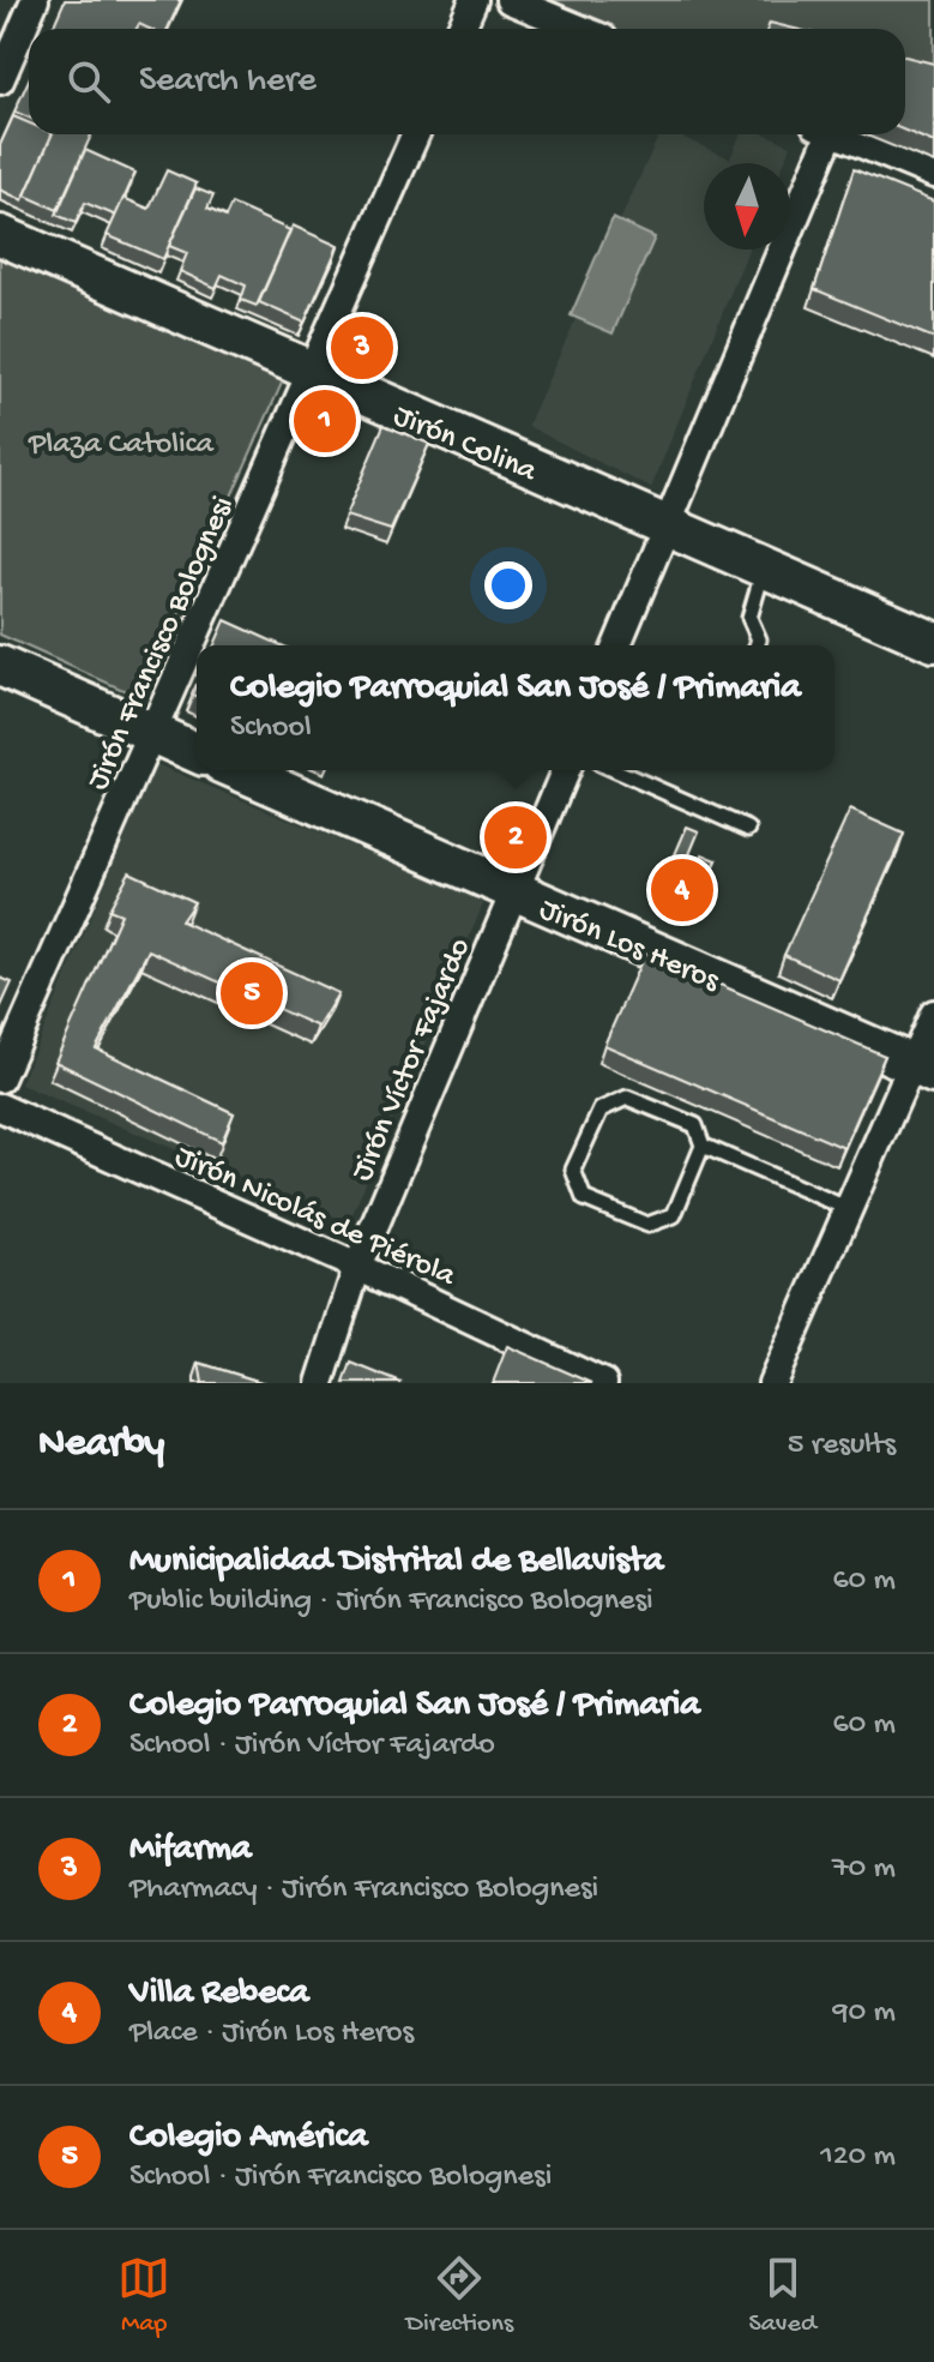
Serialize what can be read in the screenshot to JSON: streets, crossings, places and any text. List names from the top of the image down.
{
  "streets": {
    "street": [
      "Jirón Colina",
      "Jirón Francisco Bolognesi",
      "Jirón Los Heros",
      "Jirón Víctor Fajardo",
      "Jirón Nicolás de Piérola"
    ]
  },
  "crossings": [
    ["Jirón Colina", "Jirón Francisco Bolognesi"],
    ["Jirón Los Heros", "Jirón Víctor Fajardo"],
    ["Jirón Víctor Fajardo", "Jirón Nicolás de Piérola"]
  ],
  "parks": ["Plaza Catolica"],
  "north": "bottom",
  "page": {
    "search": "Search here",
    "pins": [
      "3",
      "1",
      "2",
      "4",
      "5"
    ],
    "popup": ["Colegio Parroquial San José / Primaria", "School"],
    "heading": ["Nearby", "5 results"],
    "list": [
      {
        "mark": "1",
        "name": "Municipalidad Distrital de Bellavista",
        "note": "Public building · Jirón Francisco Bolognesi",
        "value": "60 m"
      },
      {
        "mark": "2",
        "name": "Colegio Parroquial San José / Primaria",
        "note": "School · Jirón Víctor Fajardo",
        "value": "60 m"
      },
      {
        "mark": "3",
        "name": "Mifarma",
        "note": "Pharmacy · Jirón Francisco Bolognesi",
        "value": "70 m"
      },
      {
        "mark": "4",
        "name": "Villa Rebeca",
        "note": "Place · Jirón Los Heros",
        "value": "90 m"
      },
      {
        "mark": "5",
        "name": "Colegio América",
        "note": "School · Jirón Francisco Bolognesi",
        "value": "120 m"
      }
    ],
    "nav": ["Map", "Directions", "Saved"]
  }
}
